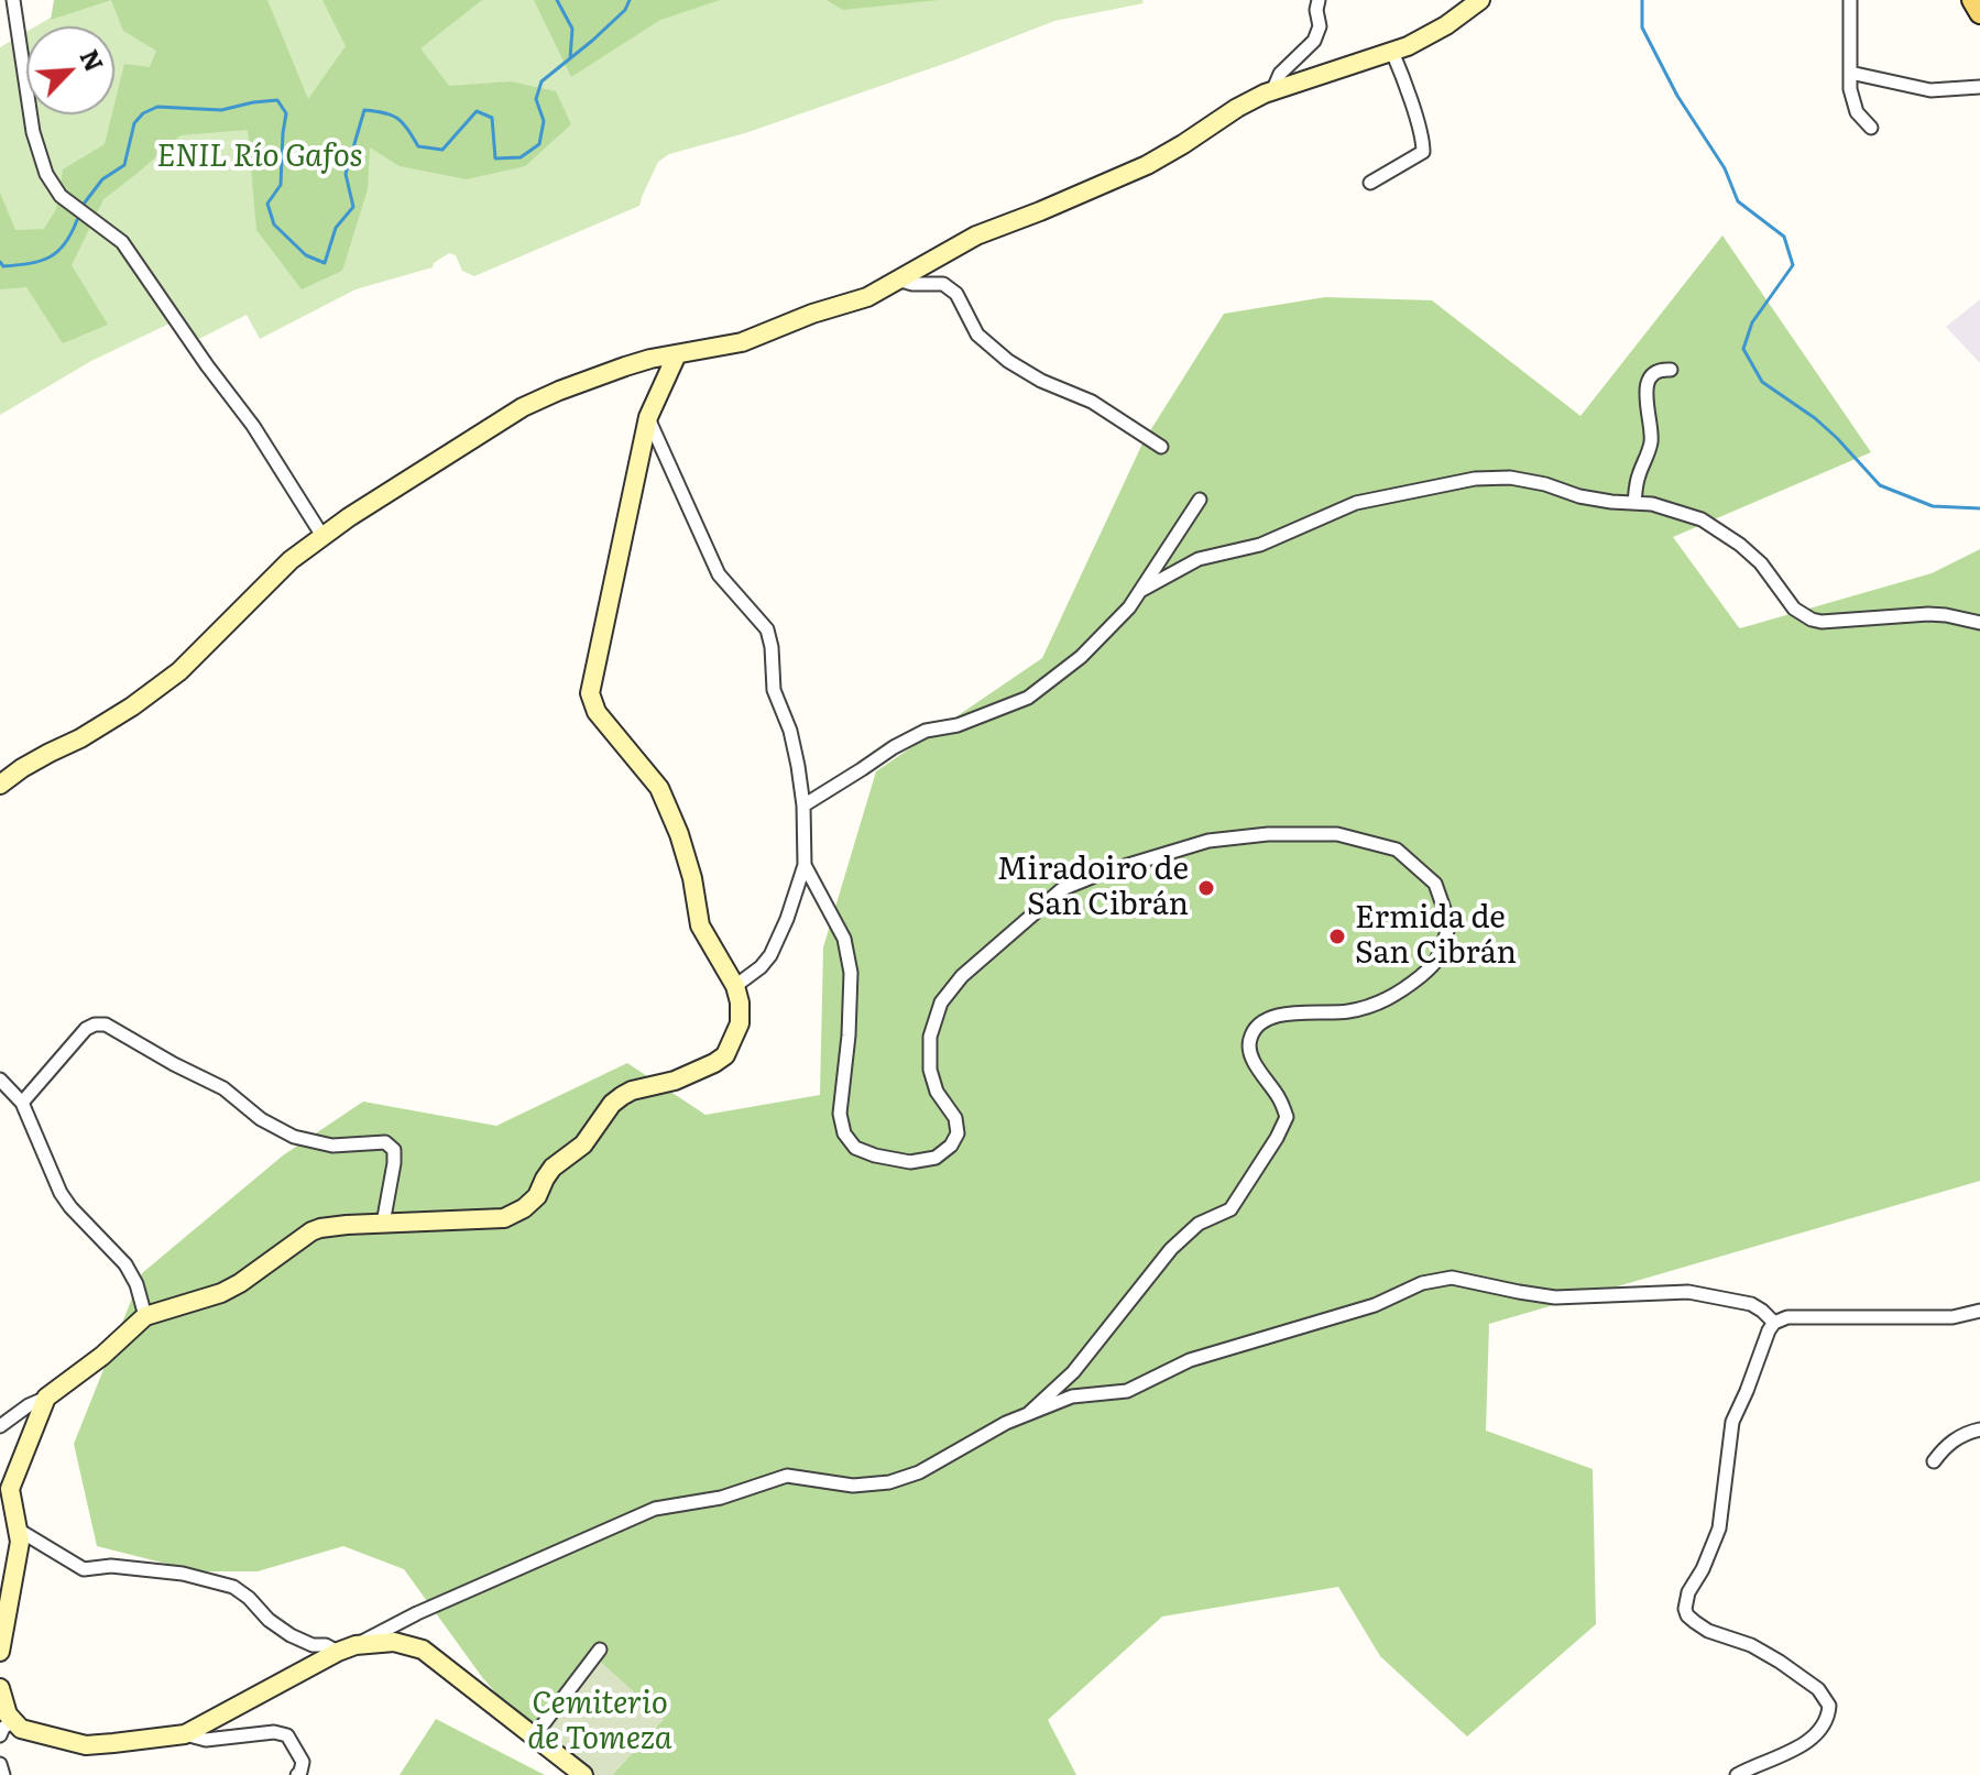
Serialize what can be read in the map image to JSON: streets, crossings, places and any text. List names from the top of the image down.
{
  "parks": ["ENIL Río Gafos", "Cemiterio de Tomeza"],
  "places": ["Miradoiro de San Cibrán", "Ermida de San Cibrán"],
  "north": "top right"
}
